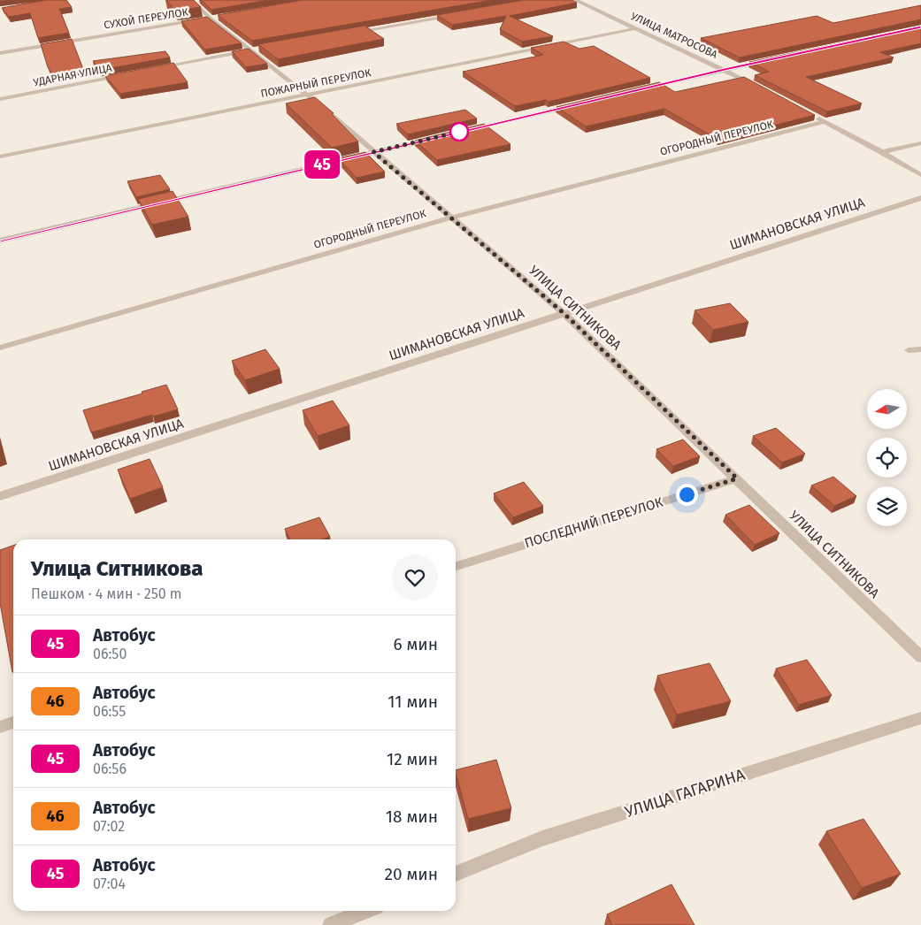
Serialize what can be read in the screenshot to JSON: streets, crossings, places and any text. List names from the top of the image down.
{
  "streets": {
    "street": [
      "СУХОЙ ПЕРЕУЛОК",
      "УЛИЦА МАТРОСОВА",
      "УДАРНАЯ УЛИЦА",
      "ПОЖАРНЫЙ ПЕРЕУЛОК",
      "ОГОРОДНЫЙ ПЕРЕУЛОК",
      "ШИМАНОВСКАЯ УЛИЦА",
      "УЛИЦА СИТНИКОВА",
      "ПОСЛЕДНИЙ ПЕРЕУЛОК",
      "УЛИЦА ГАГАРИНА"
    ]
  },
  "crossings": [
    ["СУХОЙ ПЕРЕУЛОК", "УЛИЦА СИТНИКОВА"],
    ["УЛИЦА МАТРОСОВА", "ПОЖАРНЫЙ ПЕРЕУЛОК"],
    ["ПОЖАРНЫЙ ПЕРЕУЛОК", "УЛИЦА СИТНИКОВА"],
    ["ОГОРОДНЫЙ ПЕРЕУЛОК", "УЛИЦА СИТНИКОВА"],
    ["ШИМАНОВСКАЯ УЛИЦА", "УЛИЦА СИТНИКОВА"],
    ["УЛИЦА СИТНИКОВА", "ПОСЛЕДНИЙ ПЕРЕУЛОК"]
  ],
  "lines": ["bus line 45"],
  "north": "left",
  "page": {
    "on_map": "45",
    "heading": ["Улица Ситникова", "Пешком · 4 мин · 250 m"],
    "list": [
      {
        "mark": "45",
        "name": "Автобус",
        "note": "06:50",
        "value": "6 мин"
      },
      {
        "mark": "46",
        "name": "Автобус",
        "note": "06:55",
        "value": "11 мин"
      },
      {
        "mark": "45",
        "name": "Автобус",
        "note": "06:56",
        "value": "12 мин"
      },
      {
        "mark": "46",
        "name": "Автобус",
        "note": "07:02",
        "value": "18 мин"
      },
      {
        "mark": "45",
        "name": "Автобус",
        "note": "07:04",
        "value": "20 мин"
      }
    ]
  }
}
